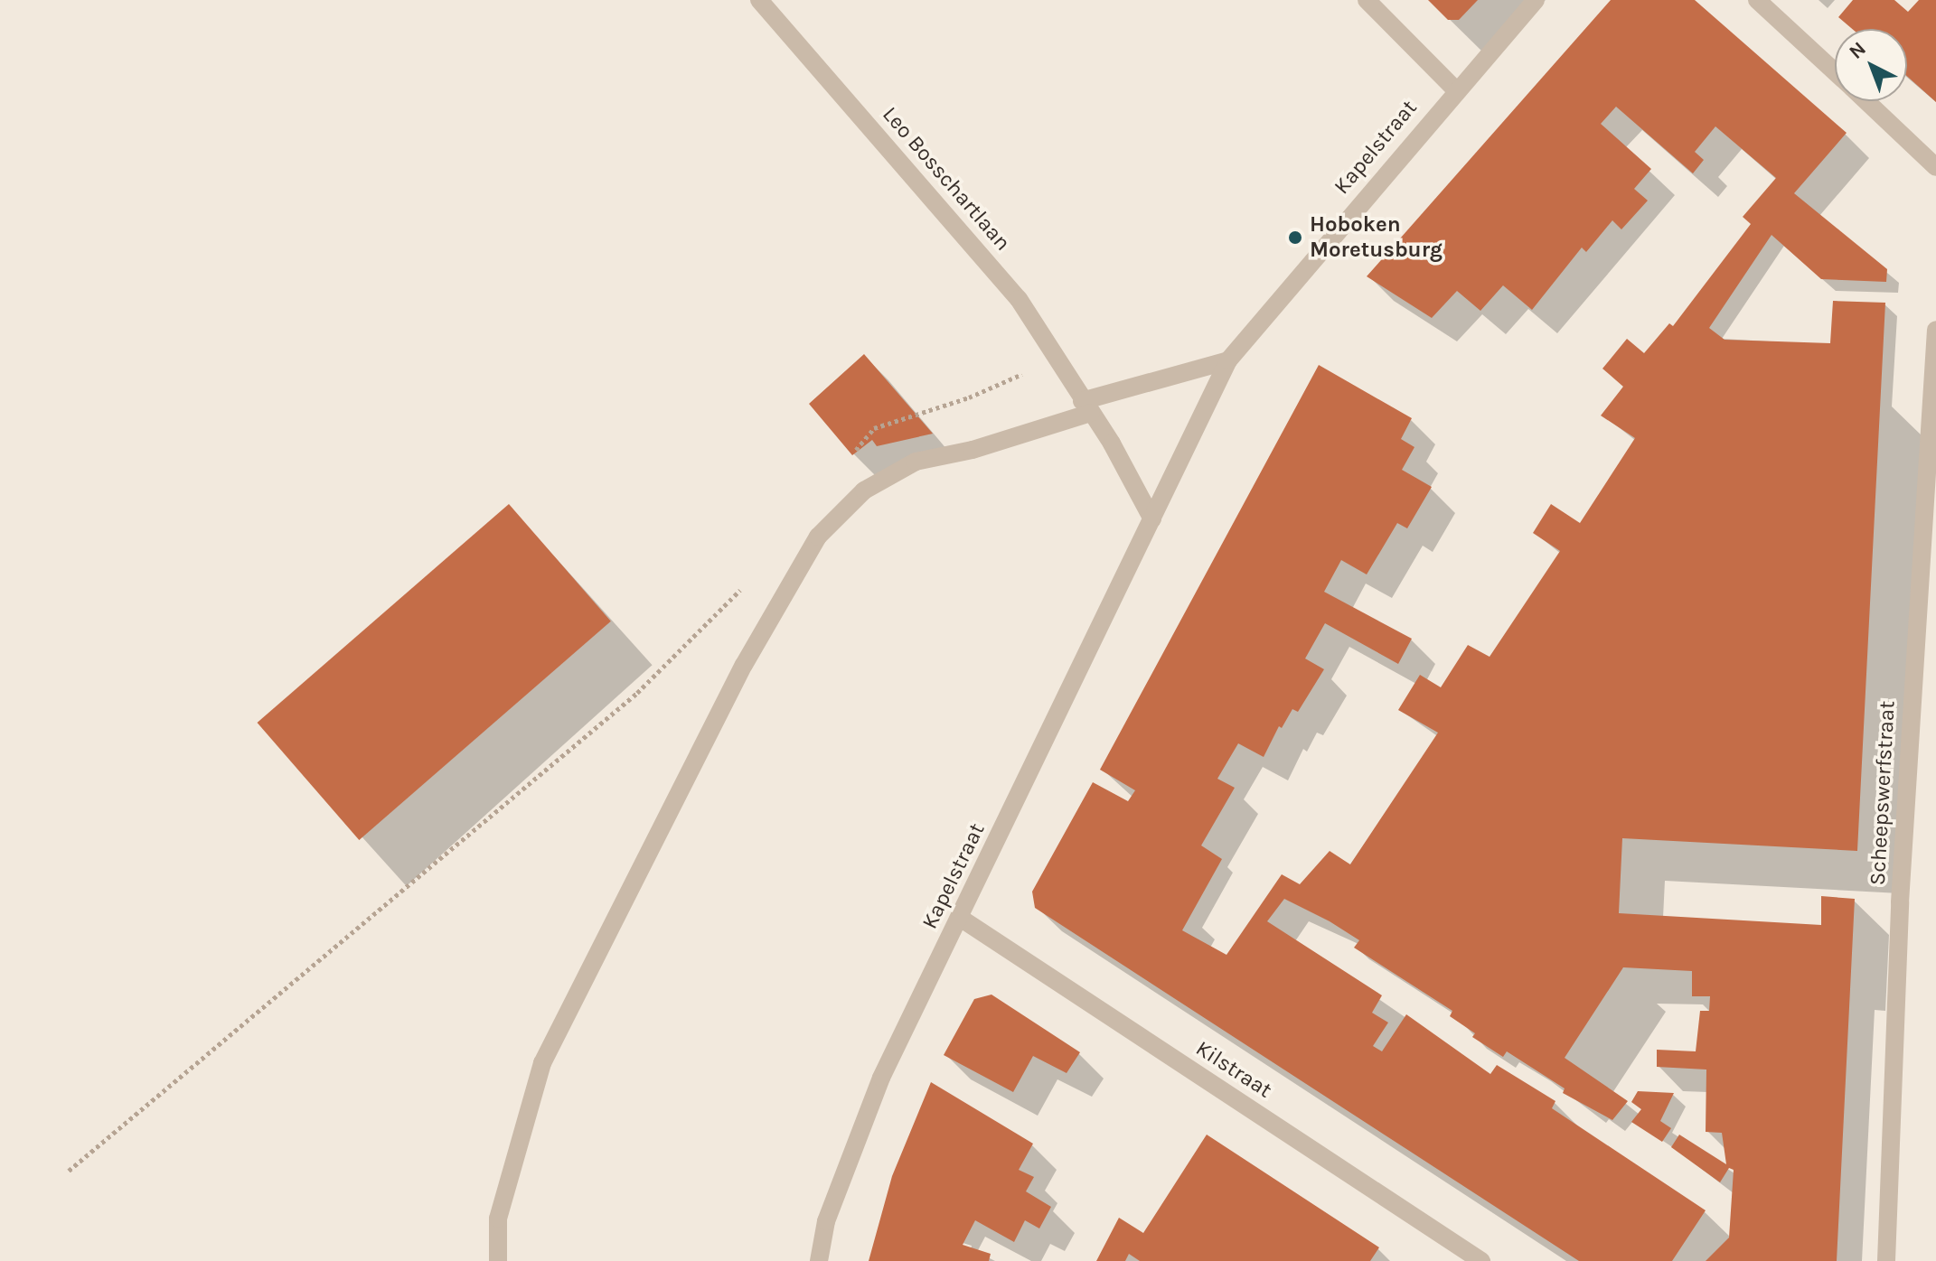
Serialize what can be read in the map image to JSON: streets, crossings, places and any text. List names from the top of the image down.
{
  "streets": {
    "street": [
      "Kapelstraat",
      "Leo Bosschartlaan",
      "Scheepswerfstraat",
      "Kilstraat"
    ]
  },
  "crossings": [
    ["Kapelstraat", "Kilstraat"]
  ],
  "places": ["Hoboken Moretusburg"],
  "north": "top left"
}
